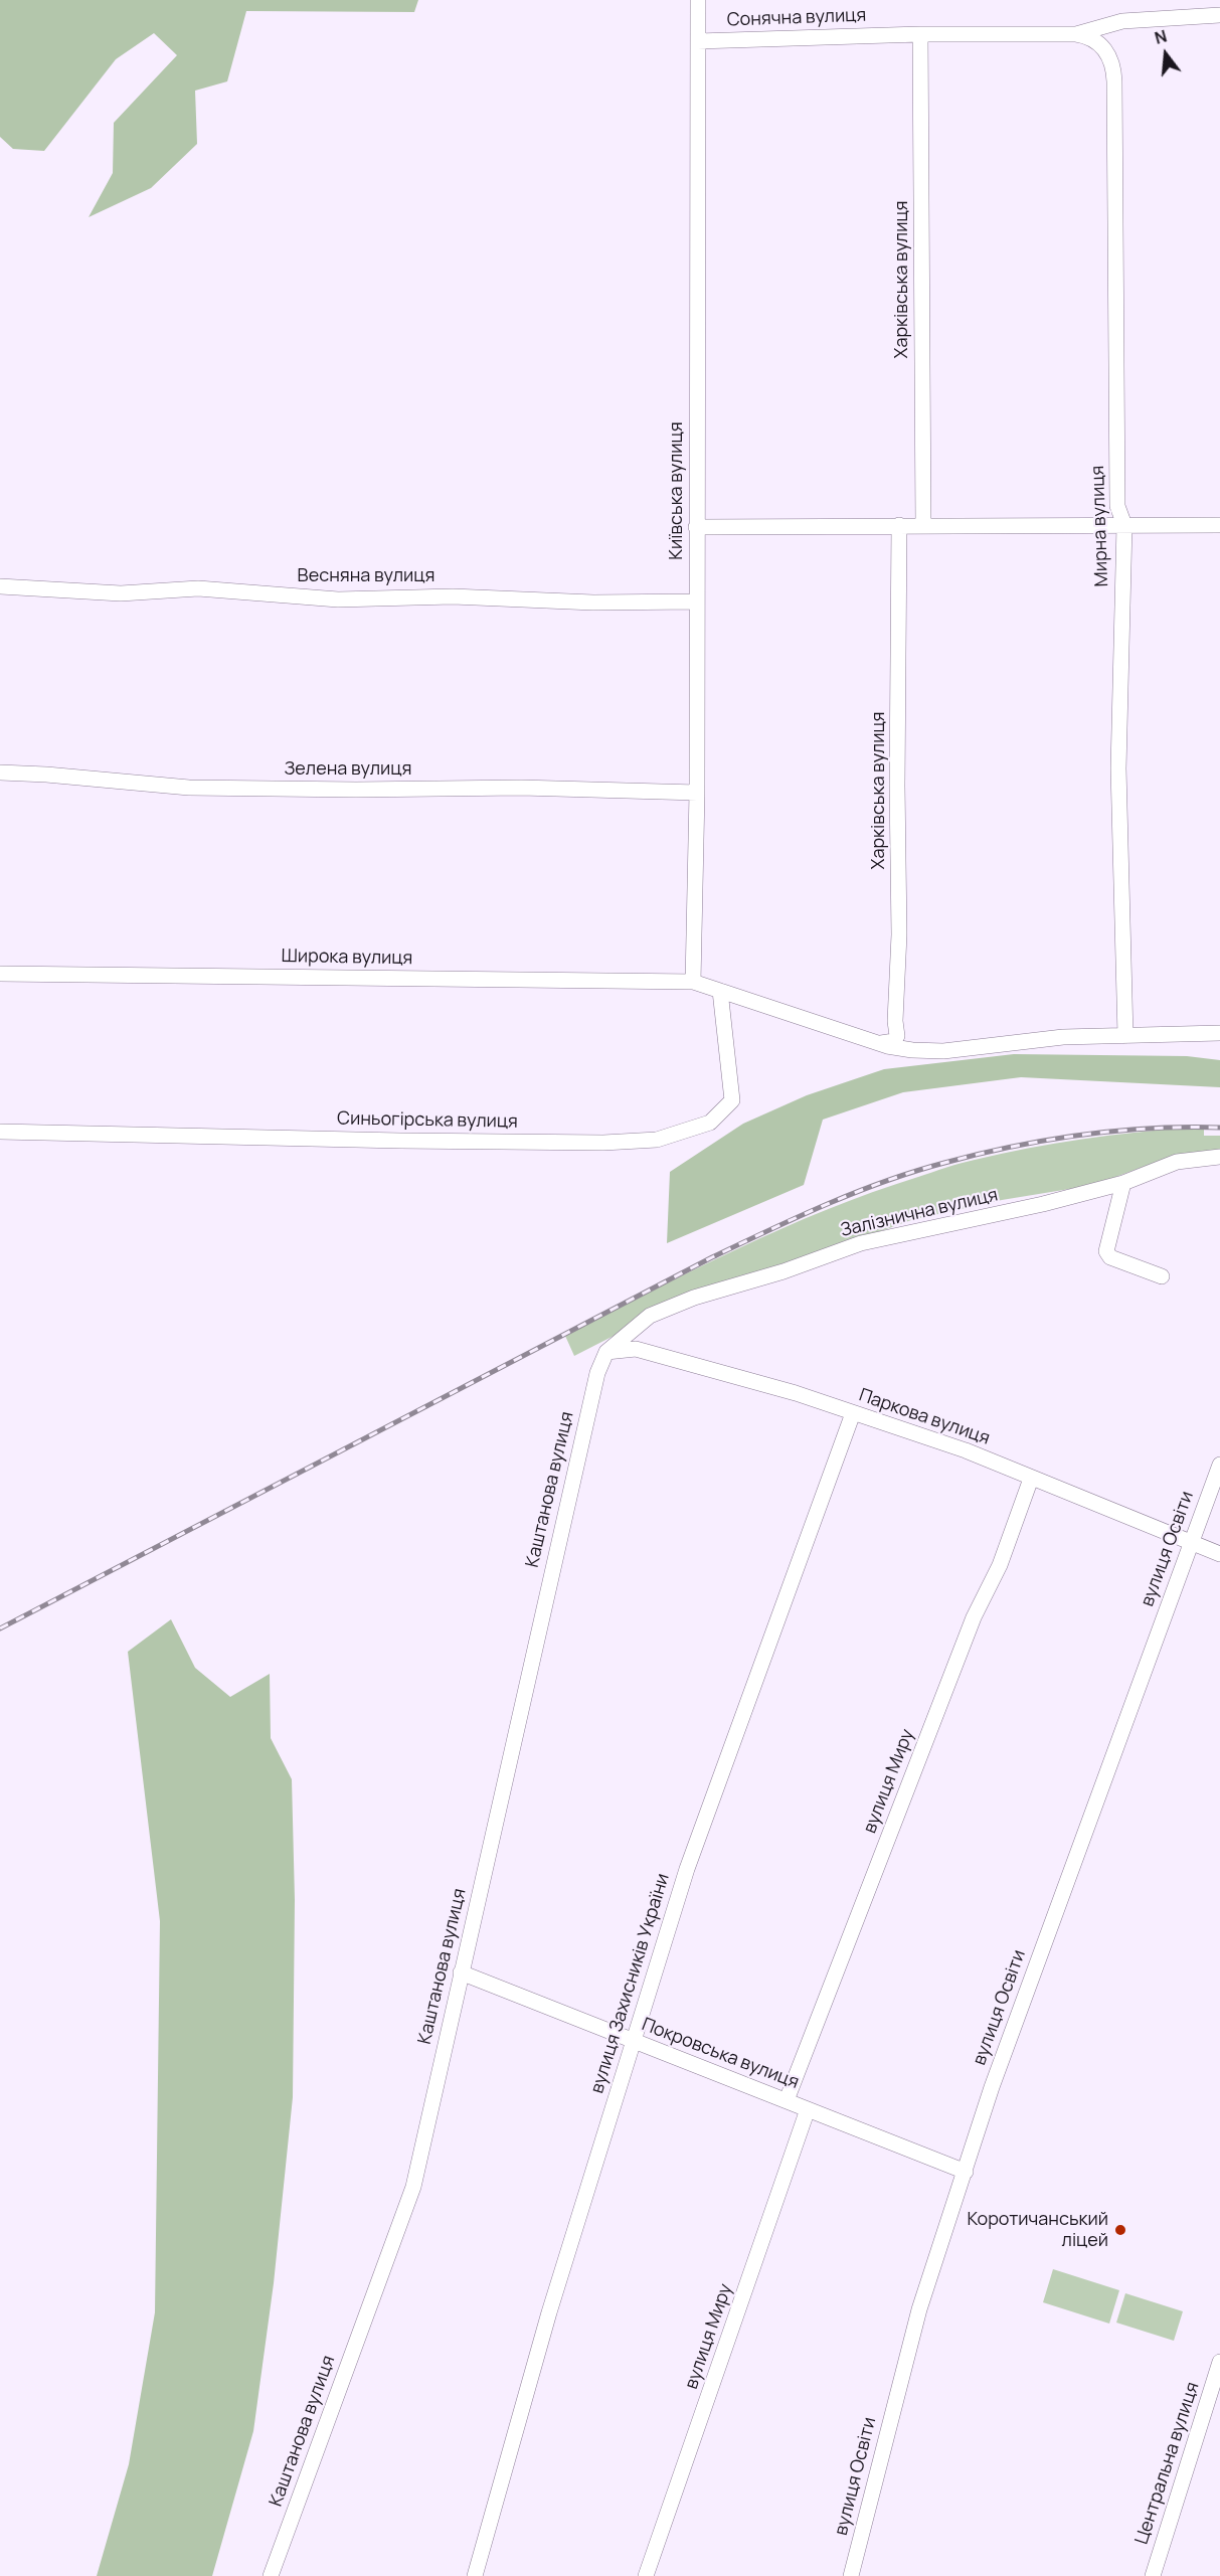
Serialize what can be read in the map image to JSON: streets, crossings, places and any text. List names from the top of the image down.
{
  "streets": {
    "street": [
      "Сонячна вулиця",
      "Харківська вулиця",
      "Київська вулиця",
      "Мирна вулиця",
      "Весняна вулиця",
      "Зелена вулиця",
      "Широка вулиця",
      "Синьогірська вулиця",
      "Залізнична вулиця",
      "Паркова вулиця",
      "Каштанова вулиця",
      "вулиця Освіти",
      "вулиця Миру",
      "вулиця Захисників України",
      "Покровська вулиця",
      "Центральна вулиця"
    ]
  },
  "crossings": [
    ["Сонячна вулиця", "Харківська вулиця"],
    ["Сонячна вулиця", "Київська вулиця"],
    ["Сонячна вулиця", "Мирна вулиця"],
    ["Харківська вулиця", "Широка вулиця"],
    ["Київська вулиця", "Весняна вулиця"],
    ["Київська вулиця", "Зелена вулиця"],
    ["Київська вулиця", "Широка вулиця"],
    ["Мирна вулиця", "Широка вулиця"],
    ["Широка вулиця", "Синьогірська вулиця"],
    ["Залізнична вулиця", "Паркова вулиця"],
    ["Залізнична вулиця", "Каштанова вулиця"],
    ["Паркова вулиця", "Каштанова вулиця"],
    ["Паркова вулиця", "вулиця Освіти"],
    ["Паркова вулиця", "вулиця Миру"],
    ["Паркова вулиця", "вулиця Захисників України"],
    ["Каштанова вулиця", "Покровська вулиця"],
    ["вулиця Освіти", "Покровська вулиця"],
    ["вулиця Миру", "Покровська вулиця"],
    ["вулиця Захисників України", "Покровська вулиця"]
  ],
  "places": ["Коротичанський ліцей"],
  "north": "top"
}
